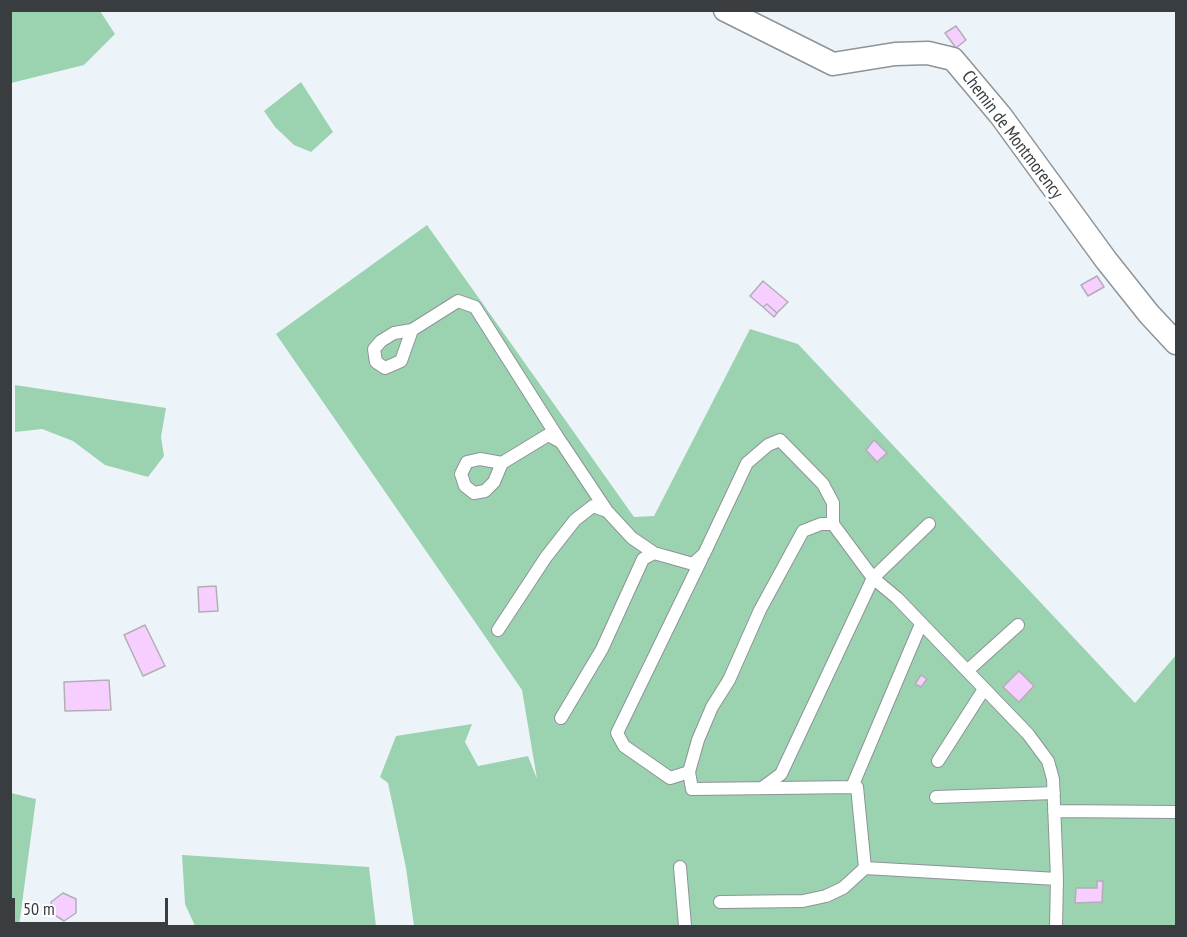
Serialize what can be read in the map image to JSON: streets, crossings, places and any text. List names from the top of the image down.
{
  "streets": {
    "street": ["Chemin de Montmorency"]
  },
  "scale_bar": "50 m"
}
